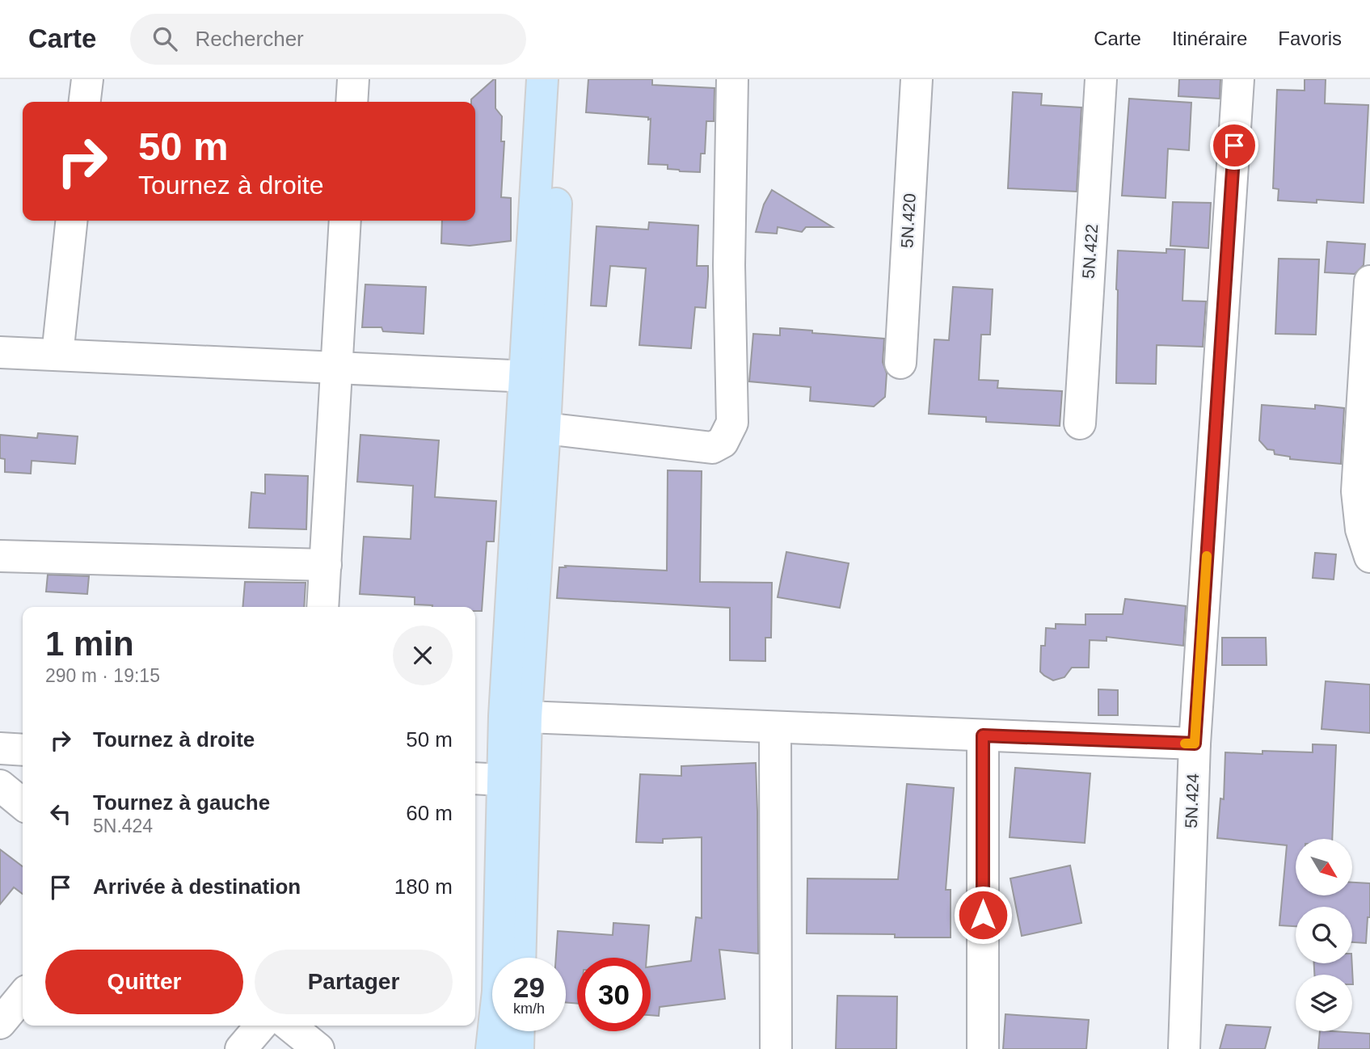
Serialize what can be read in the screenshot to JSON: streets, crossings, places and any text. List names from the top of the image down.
{
  "streets": {
    "street": ["5N.420", "5N.422", "5N.424"]
  },
  "north": "bottom right",
  "page": {
    "header": "Carte",
    "search": "Rechercher",
    "nav": ["Carte", "Itinéraire", "Favoris"],
    "turn": ["50 m", "Tournez à droite"],
    "heading": ["1 min", "290 m · 19:15"],
    "list": [
      {
        "name": "Tournez à droite",
        "value": "50 m"
      },
      {
        "name": "Tournez à gauche",
        "note": "5N.424",
        "value": "60 m"
      },
      {
        "name": "Arrivée à destination",
        "value": "180 m"
      }
    ],
    "buttons": ["Quitter", "Partager"],
    "speed": "29 km/h",
    "limit": "30"
  }
}
